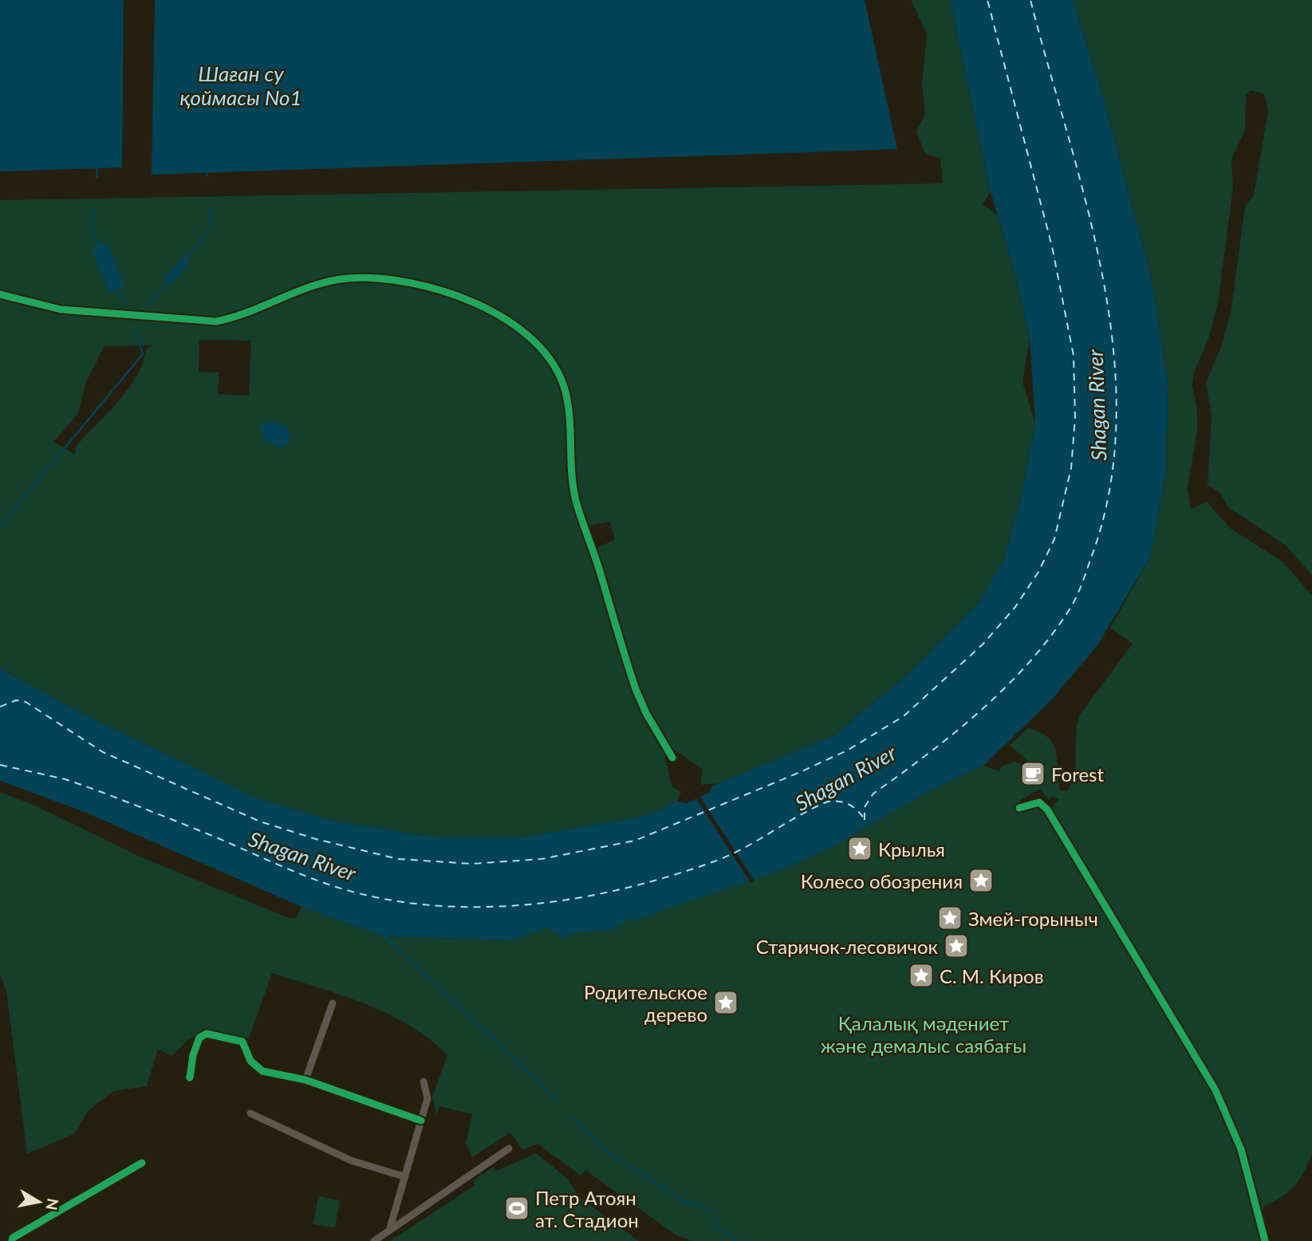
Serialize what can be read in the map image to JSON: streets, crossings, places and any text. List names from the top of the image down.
{
  "water": ["Шаған су қоймасы No1", "Shagan River"],
  "parks": ["Қалалық мәдениет және демалыс саябағы"],
  "places": {
    "cafe": ["Forest"],
    "place": [
      "Крылья",
      "Колесо обозрения",
      "Змей-горыныч",
      "Старичок-лесовичок",
      "С. М. Киров",
      "Родительское дерево"
    ],
    "sports": ["Петр Атоян ат. Стадион"]
  },
  "north": "right"
}
